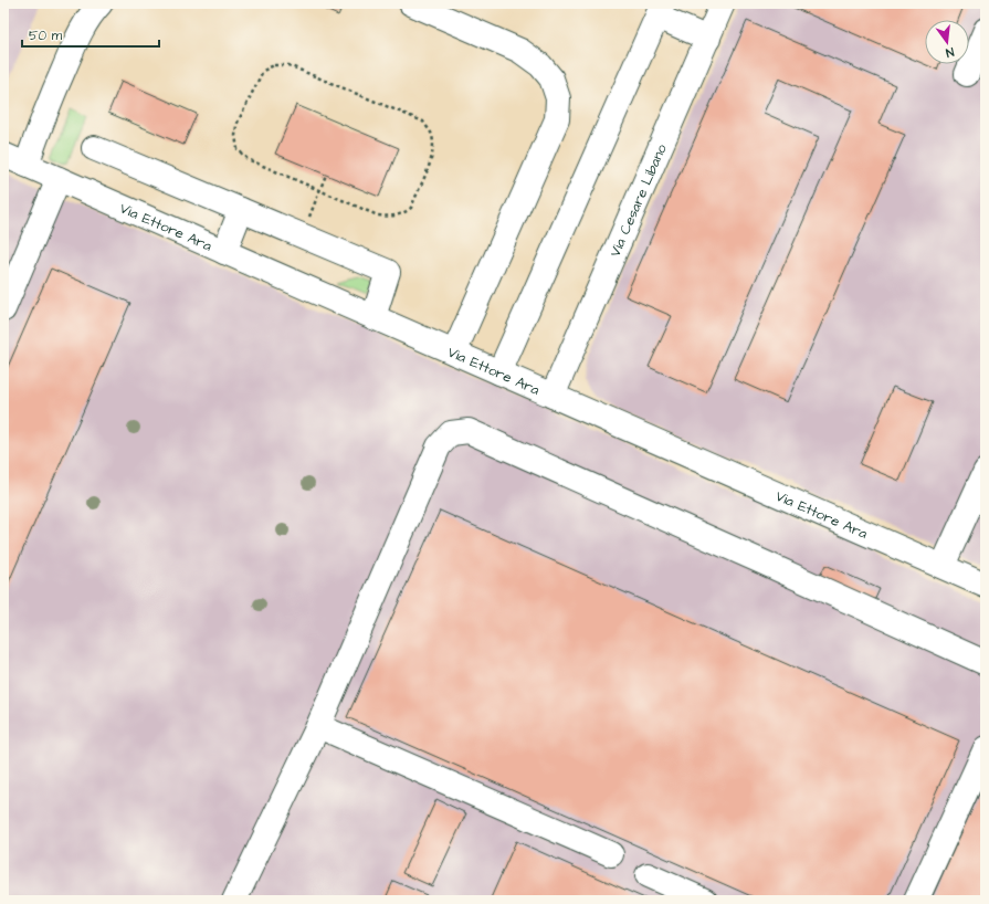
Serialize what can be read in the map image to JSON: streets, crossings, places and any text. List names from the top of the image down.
{
  "streets": {
    "street": ["Via Cesare Libano", "Via Ettore Ara"]
  },
  "crossings": [
    ["Via Cesare Libano", "Via Ettore Ara"]
  ],
  "scale_bar": "50 m",
  "north": "bottom"
}
